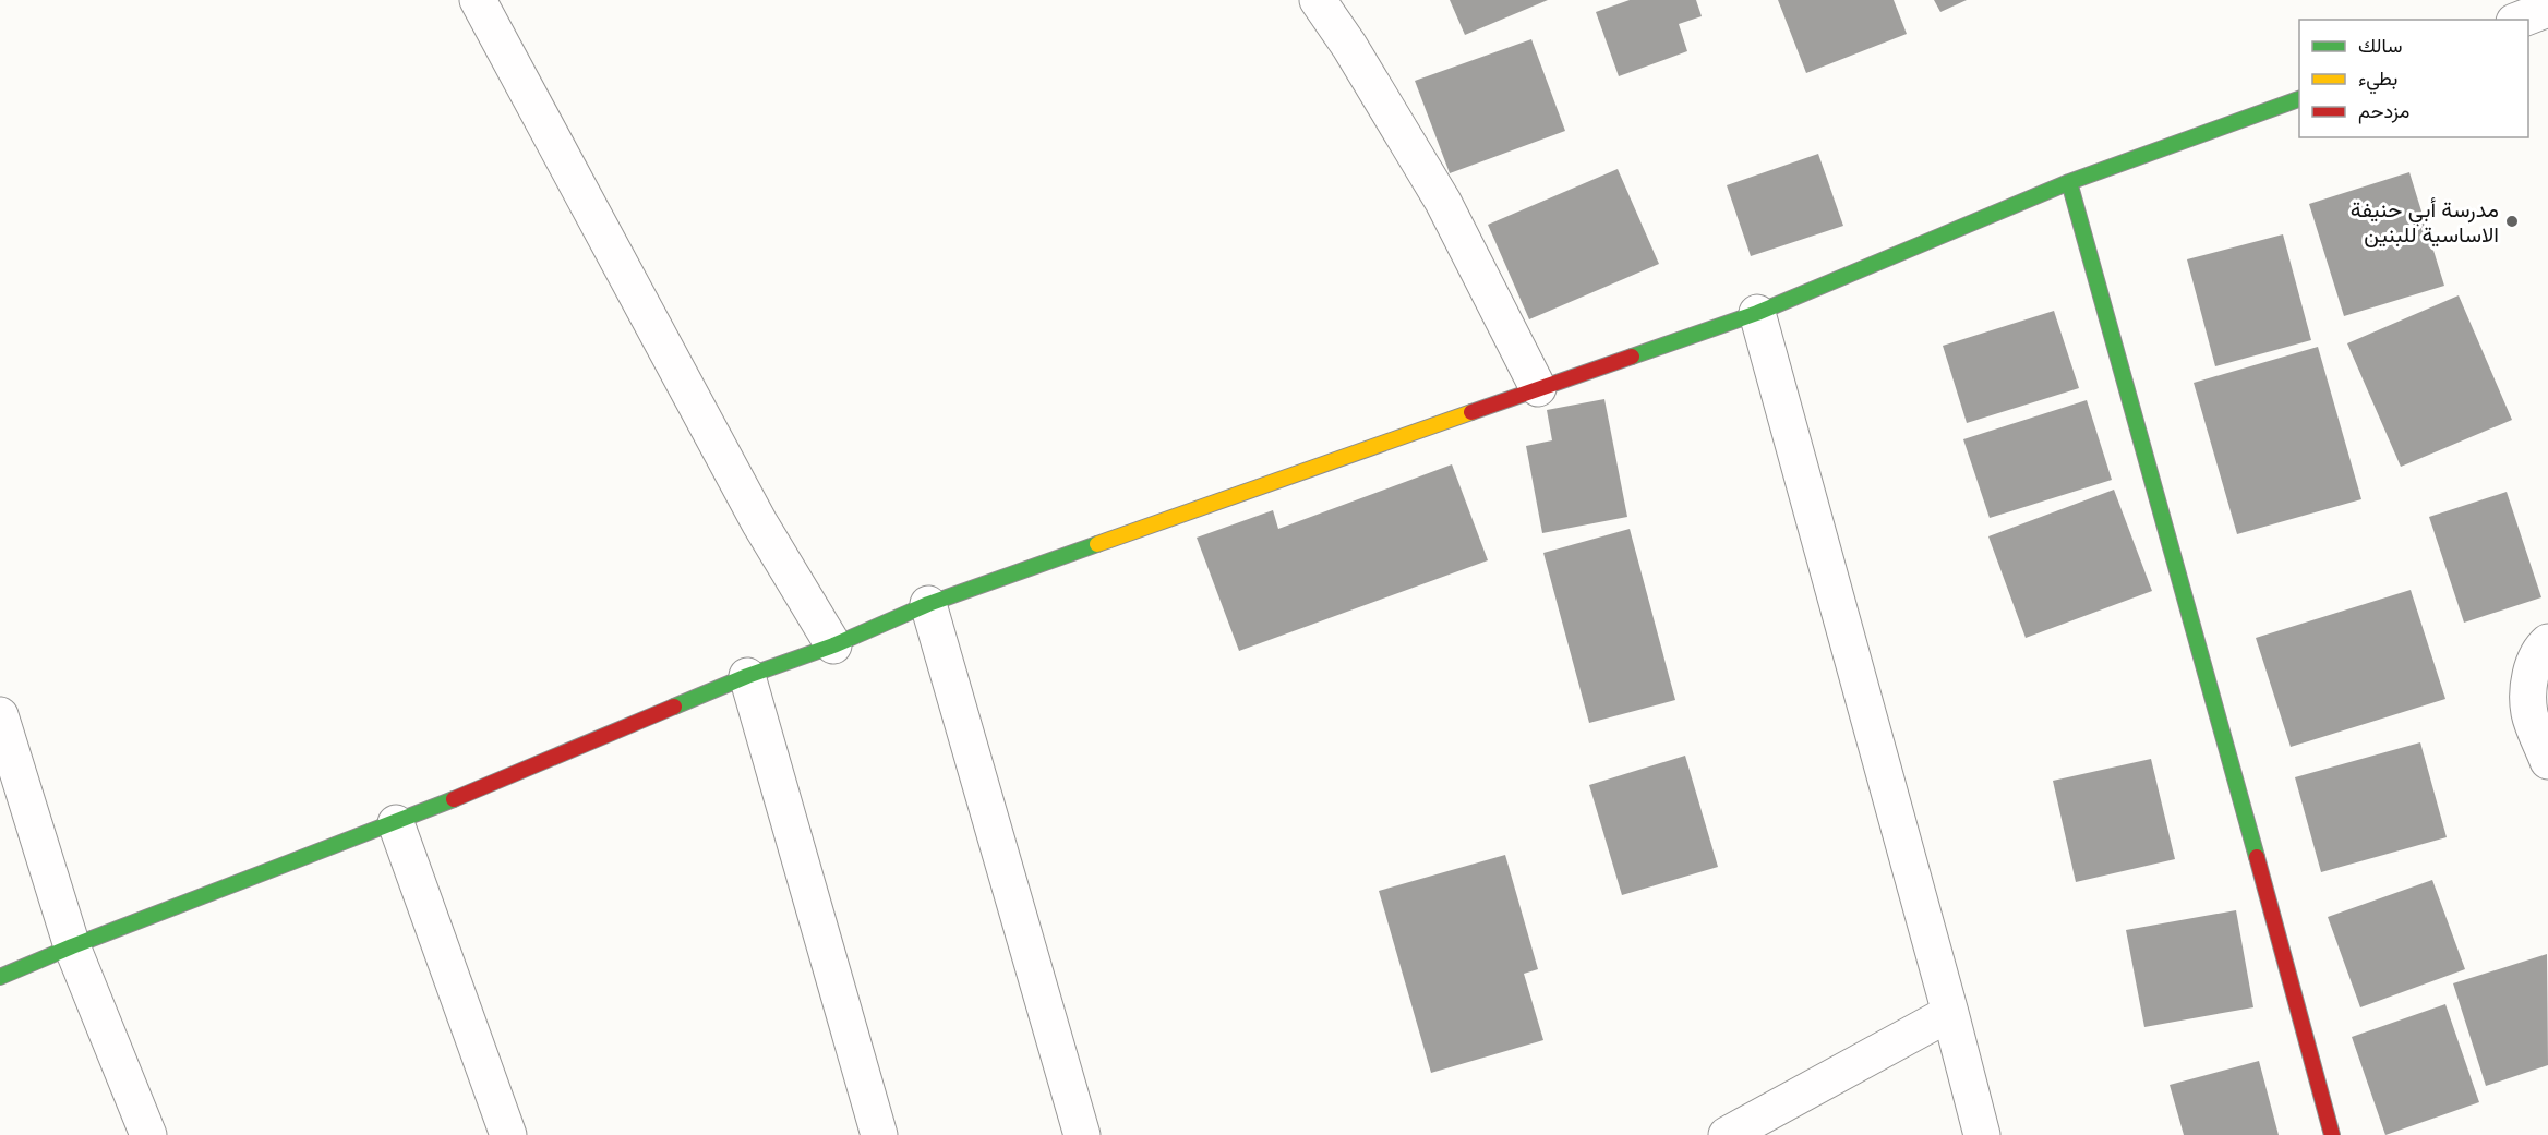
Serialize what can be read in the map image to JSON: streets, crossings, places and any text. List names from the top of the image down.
{
  "places": ["مدرسة أبي حنيفة الاساسية للبنين"],
  "legend": ["سالك", "بطيء", "مزدحم"]
}
